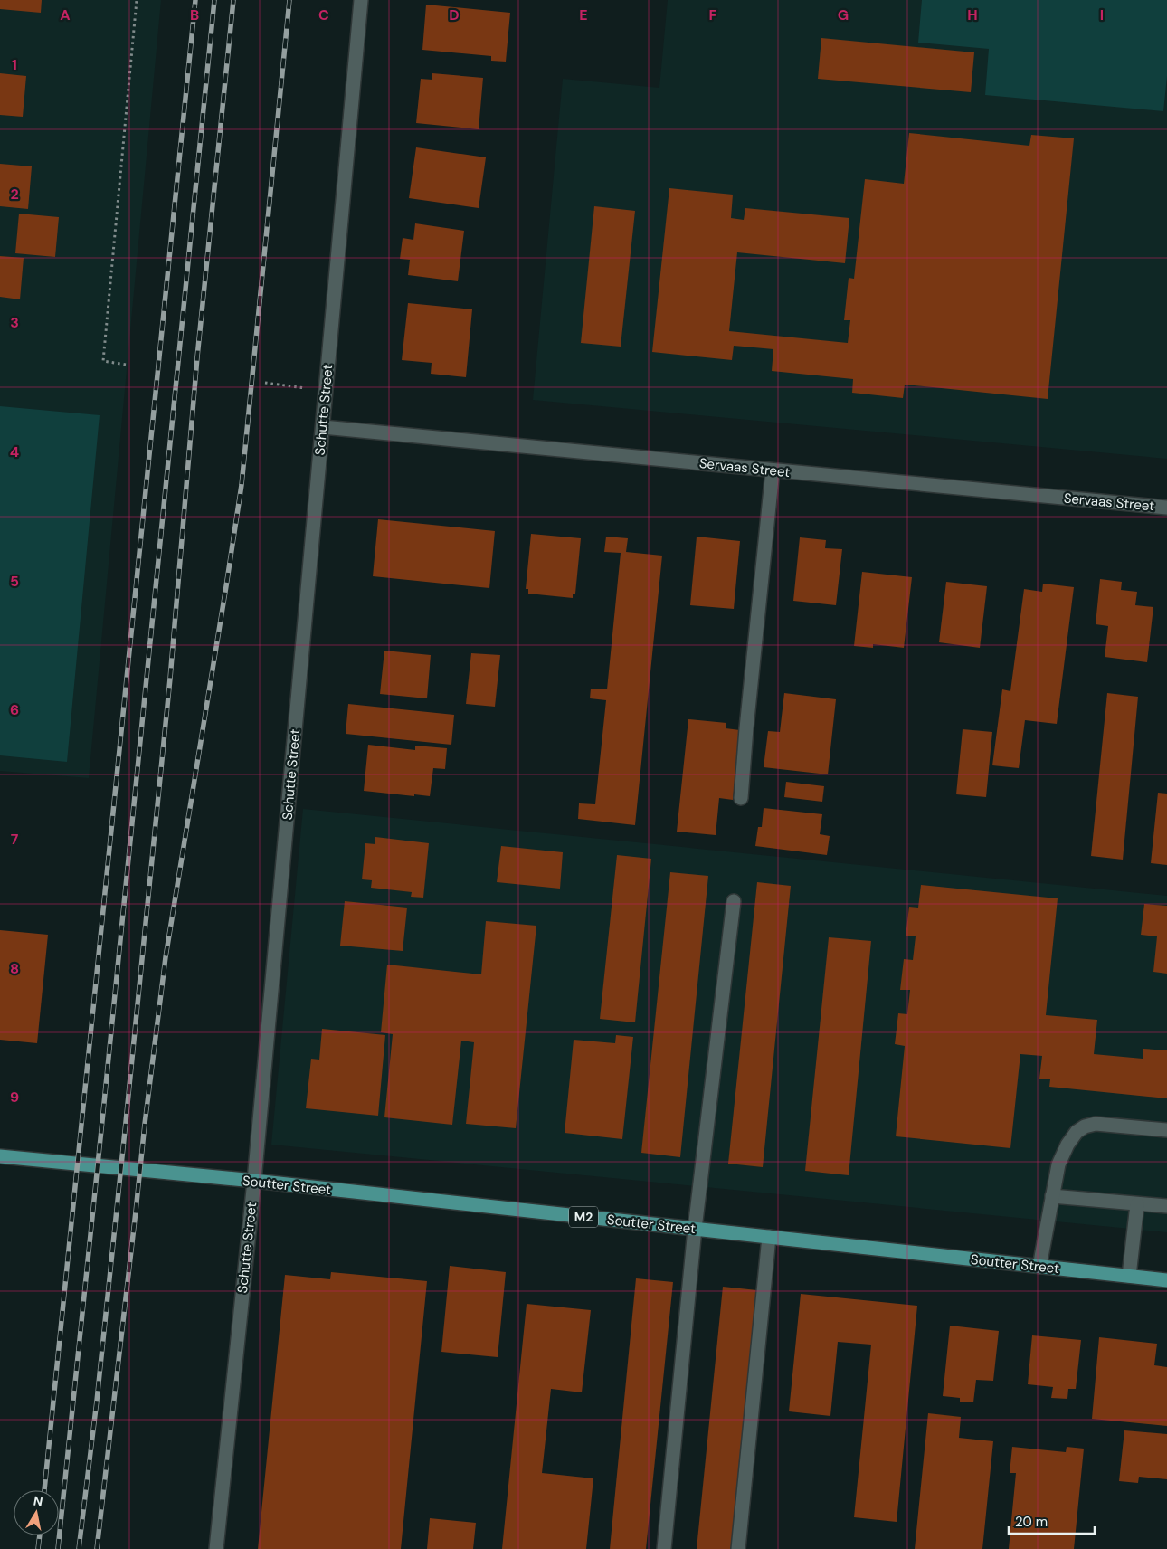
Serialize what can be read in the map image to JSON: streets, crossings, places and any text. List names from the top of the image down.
{
  "streets": {
    "main road": ["Soutter Street", "M2"],
    "street": ["Schutte Street", "Servaas Street"]
  },
  "crossings": [
    ["Schutte Street", "Servaas Street"],
    ["Schutte Street", "Soutter Street"]
  ],
  "scale_bar": "20 m",
  "north": "top",
  "grid": {
    "columns": [
      "A",
      "B",
      "C",
      "D",
      "E",
      "F",
      "G",
      "H",
      "I"
    ],
    "rows": [
      "1",
      "2",
      "3",
      "4",
      "5",
      "6",
      "7",
      "8",
      "9"
    ]
  }
}
